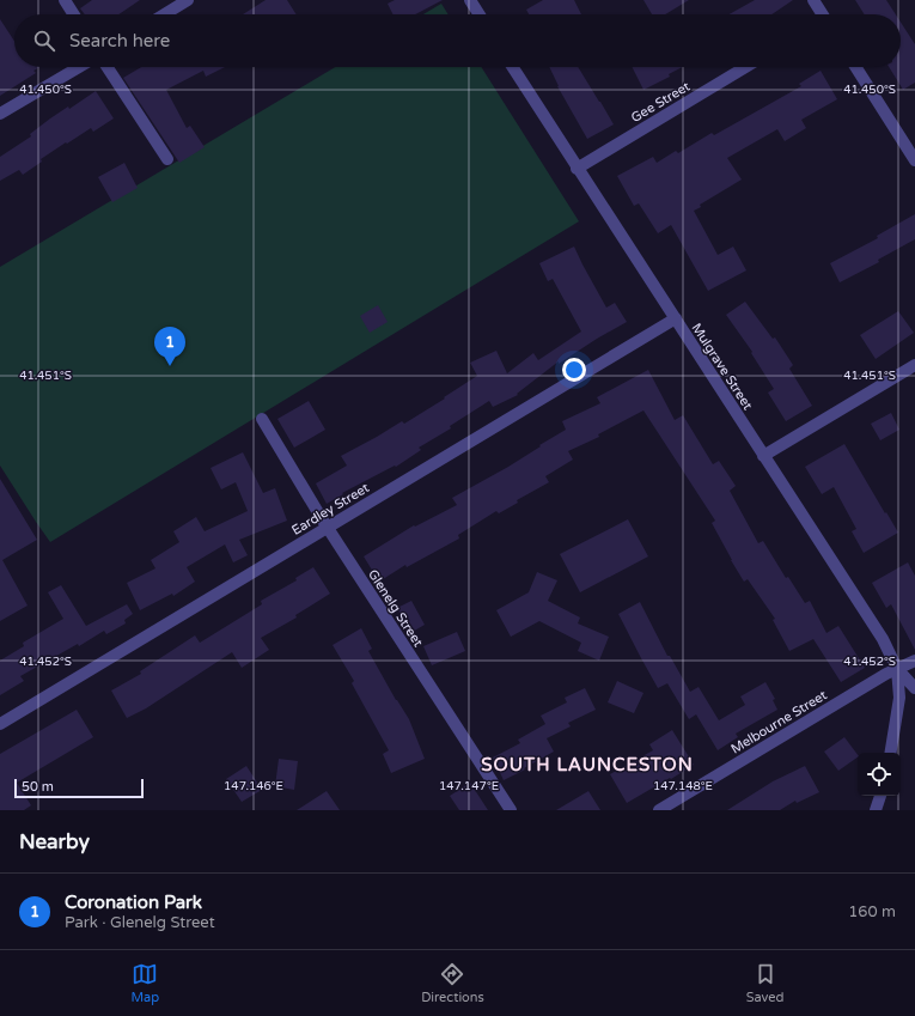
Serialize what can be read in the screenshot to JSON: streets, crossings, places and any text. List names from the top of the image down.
{
  "streets": {
    "street": [
      "Gee Street",
      "Mulgrave Street",
      "Eardley Street",
      "Glenelg Street",
      "Melbourne Street"
    ]
  },
  "crossings": [
    ["Gee Street", "Mulgrave Street"],
    ["Mulgrave Street", "Eardley Street"],
    ["Mulgrave Street", "Melbourne Street"],
    ["Eardley Street", "Glenelg Street"]
  ],
  "districts": ["SOUTH LAUNCESTON"],
  "scale_bar": "50 m",
  "page": {
    "search": "Search here",
    "pins": "1",
    "scale": "50 m",
    "heading": "Nearby",
    "list": [
      {
        "mark": "1",
        "name": "Coronation Park",
        "note": "Park · Glenelg Street",
        "value": "160 m"
      }
    ],
    "nav": ["Map", "Directions", "Saved"]
  },
  "coordinates": [
    "41.450°S",
    "41.451°S",
    "41.452°S",
    "147.146°E",
    "147.147°E",
    "147.148°E"
  ]
}
